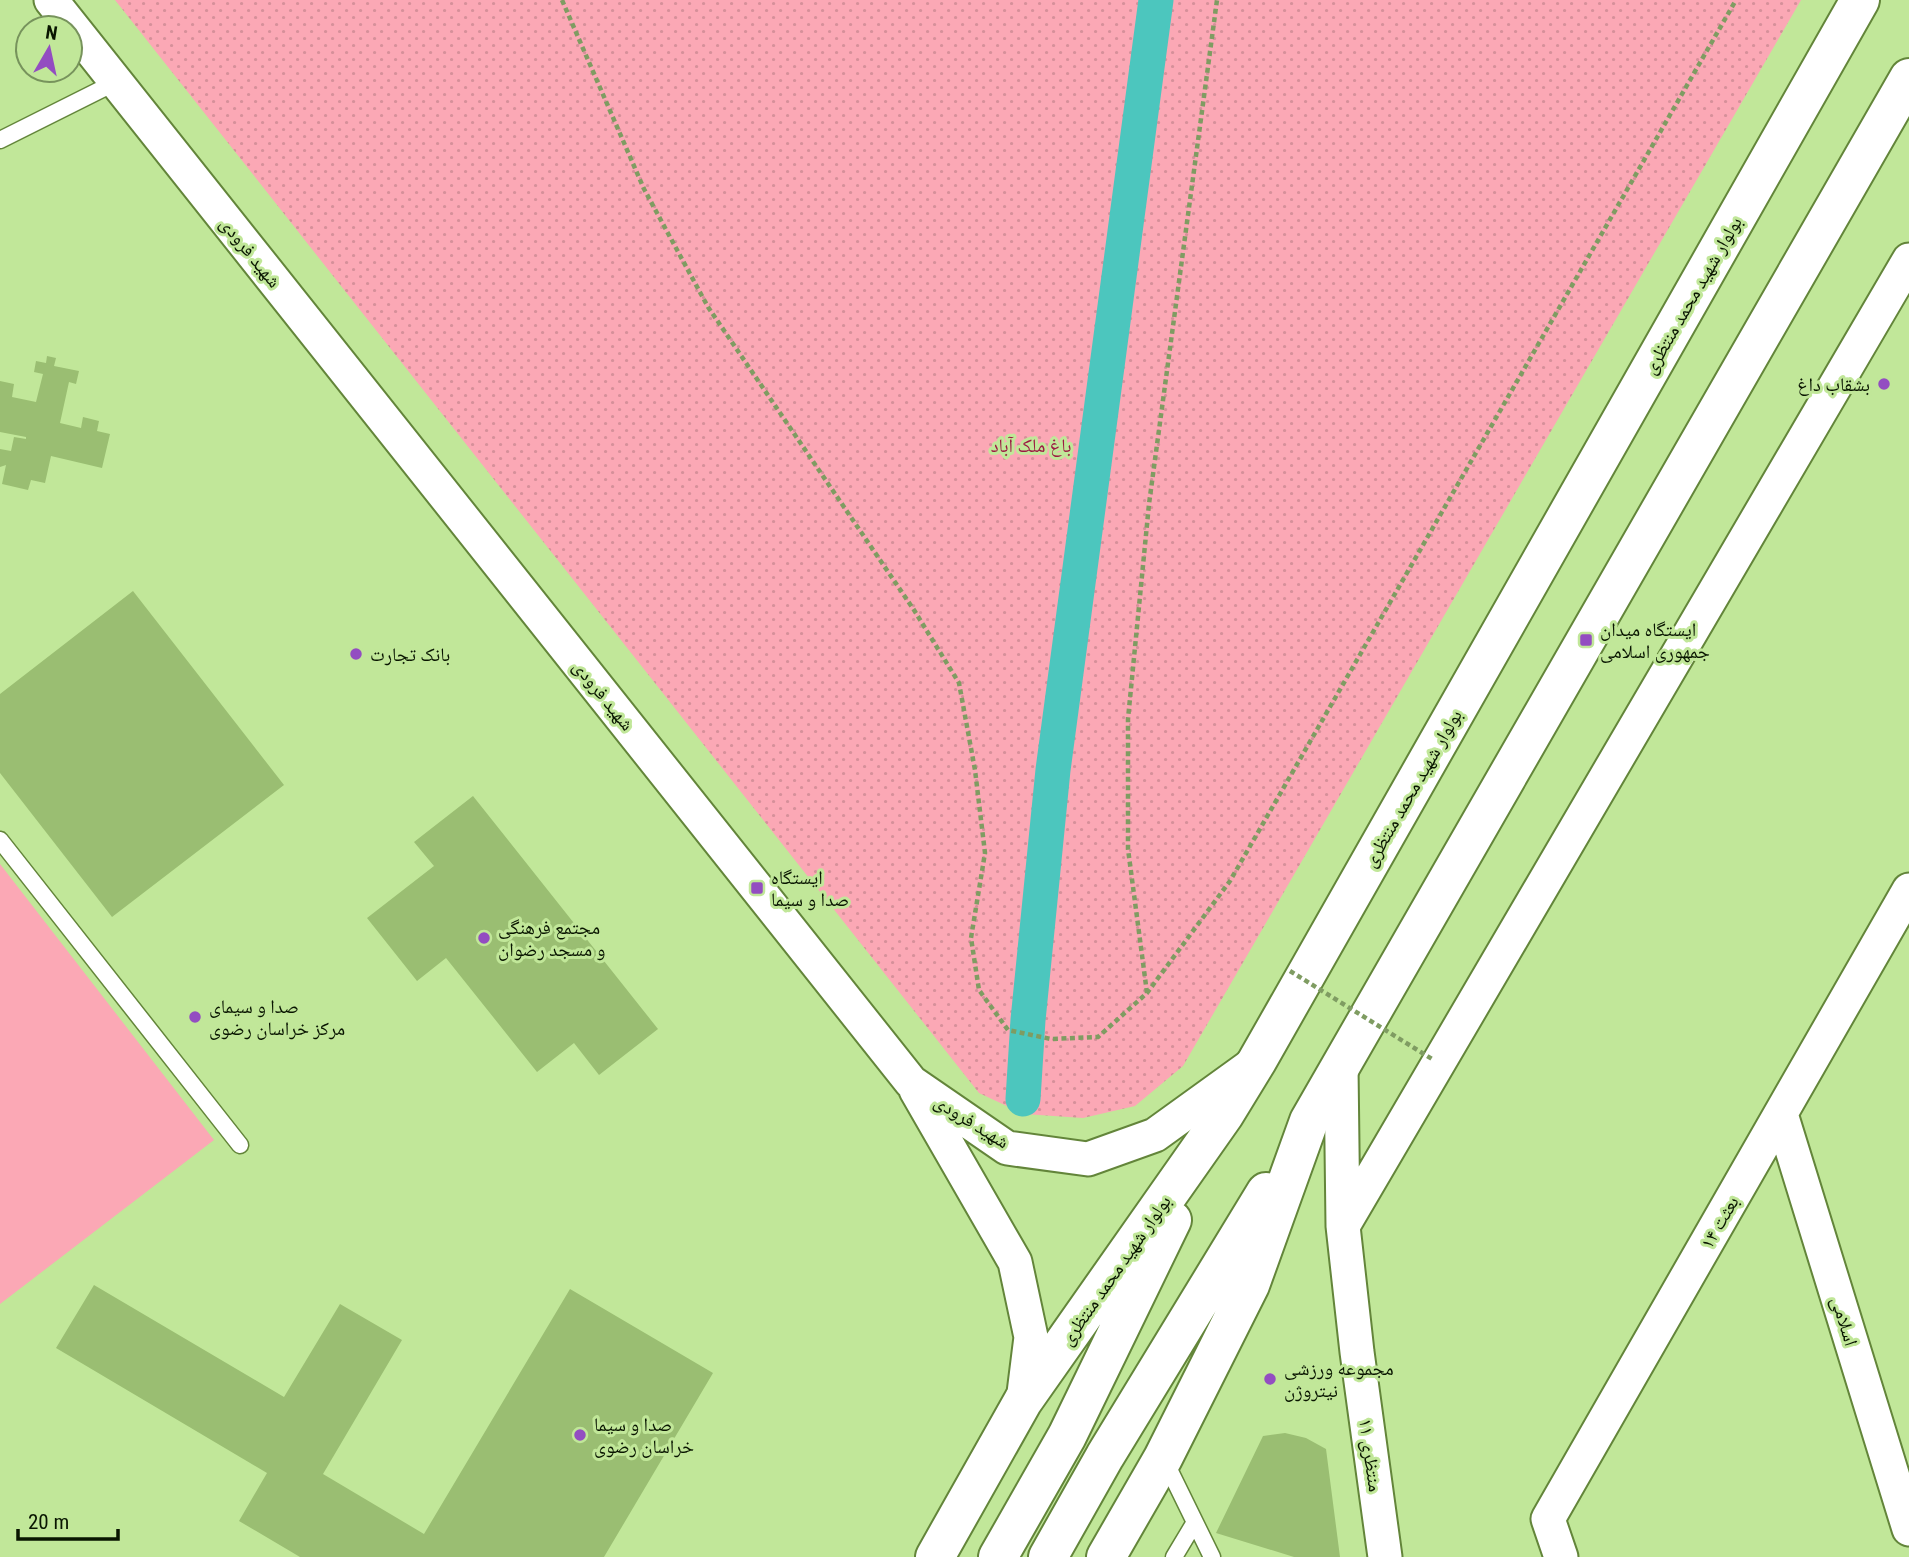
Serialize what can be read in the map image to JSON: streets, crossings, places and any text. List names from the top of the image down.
{
  "streets": {
    "main road": ["بولوار شهید محمد منتظری"],
    "street": [
      "شهید فرودی",
      "بعثت ۱۴",
      "اسلامی",
      "منتظری ۱۱"
    ]
  },
  "crossings": [
    ["شهید فرودی", "بولوار شهید محمد منتظری"],
    ["بعثت ۱۴", "اسلامی"]
  ],
  "parks": ["باغ ملک آباد"],
  "places": {
    "other": [
      "بشقاب داغ",
      "بانک تجارت",
      "مجتمع فرهنگی و مسجد رضوان",
      "صدا و سیمای مرکز خراسان رضوی",
      "مجموعه ورزشی نیتروژن",
      "صدا و سیما خراسان رضوی"
    ],
    "transit": ["ایستگاه میدان جمهوری اسلامی", "ایستگاه صدا و سیما"]
  },
  "scale_bar": "20 m",
  "north": "top"
}
